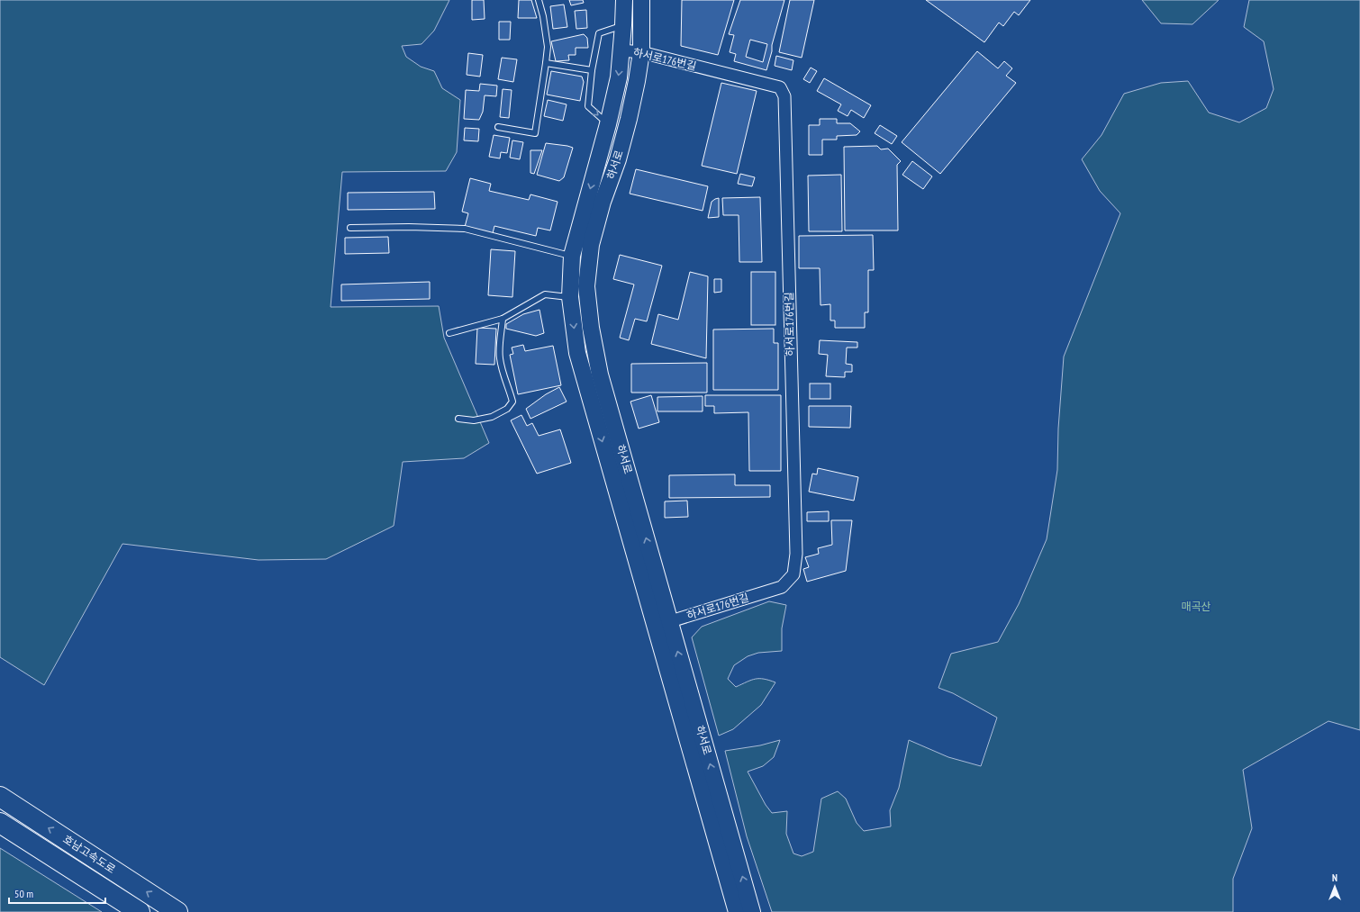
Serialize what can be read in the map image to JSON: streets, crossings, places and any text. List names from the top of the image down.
{
  "streets": {
    "highway": ["호남고속도로"],
    "main road": ["하서로"],
    "street": ["하서로176번길"]
  },
  "crossings": [
    ["하서로176번길", "하서로"]
  ],
  "parks": ["매곡산"],
  "scale_bar": "50 m",
  "north": "top"
}
